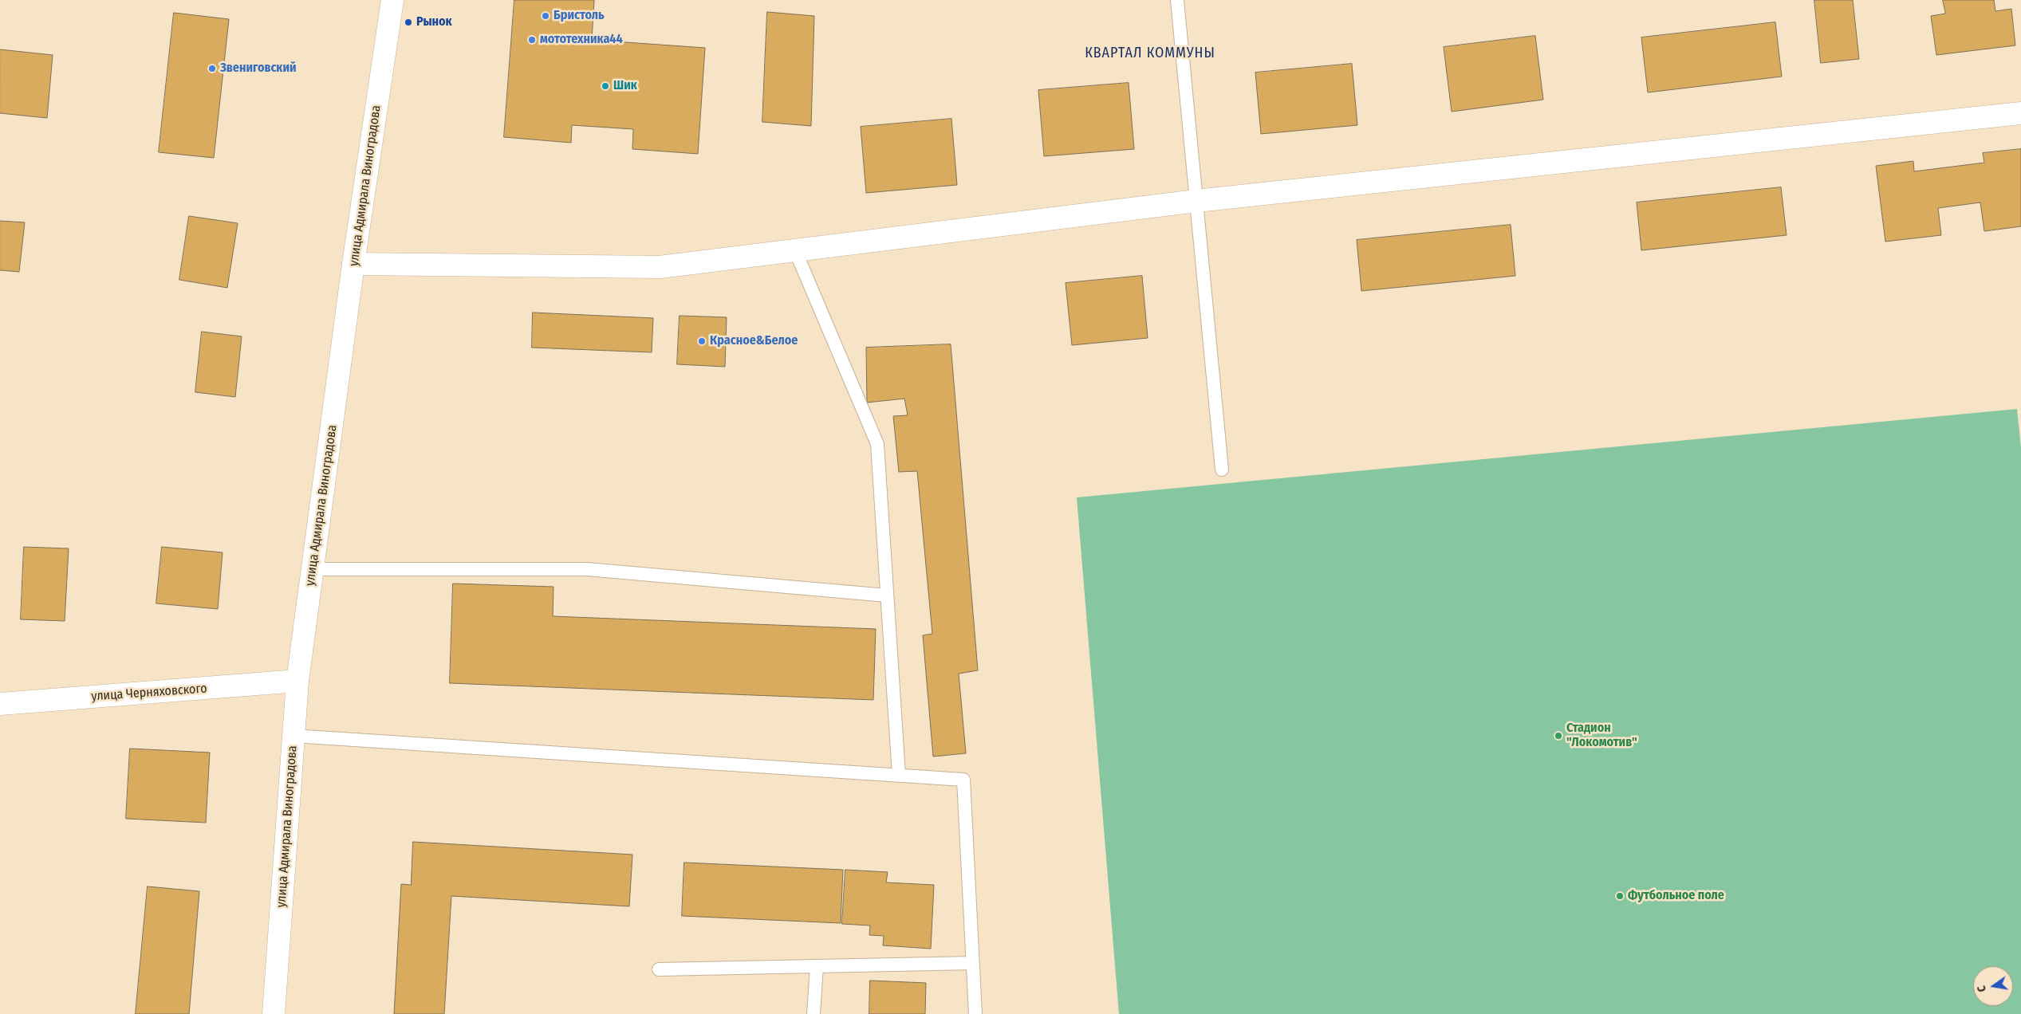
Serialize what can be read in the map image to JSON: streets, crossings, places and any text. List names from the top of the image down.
{
  "streets": {
    "street": ["улица Адмирала Виноградова", "улица Черняховского"]
  },
  "crossings": [
    ["улица Адмирала Виноградова", "улица Черняховского"]
  ],
  "districts": ["КВАРТАЛ КОММУНЫ"],
  "places": [
    "Бристоль",
    "Рынок",
    "мототехника44",
    "Звениговский",
    "Шик",
    "Красное&Белое",
    "Стадион \"Локомотив\"",
    "Футбольное поле"
  ],
  "north": "left"
}
